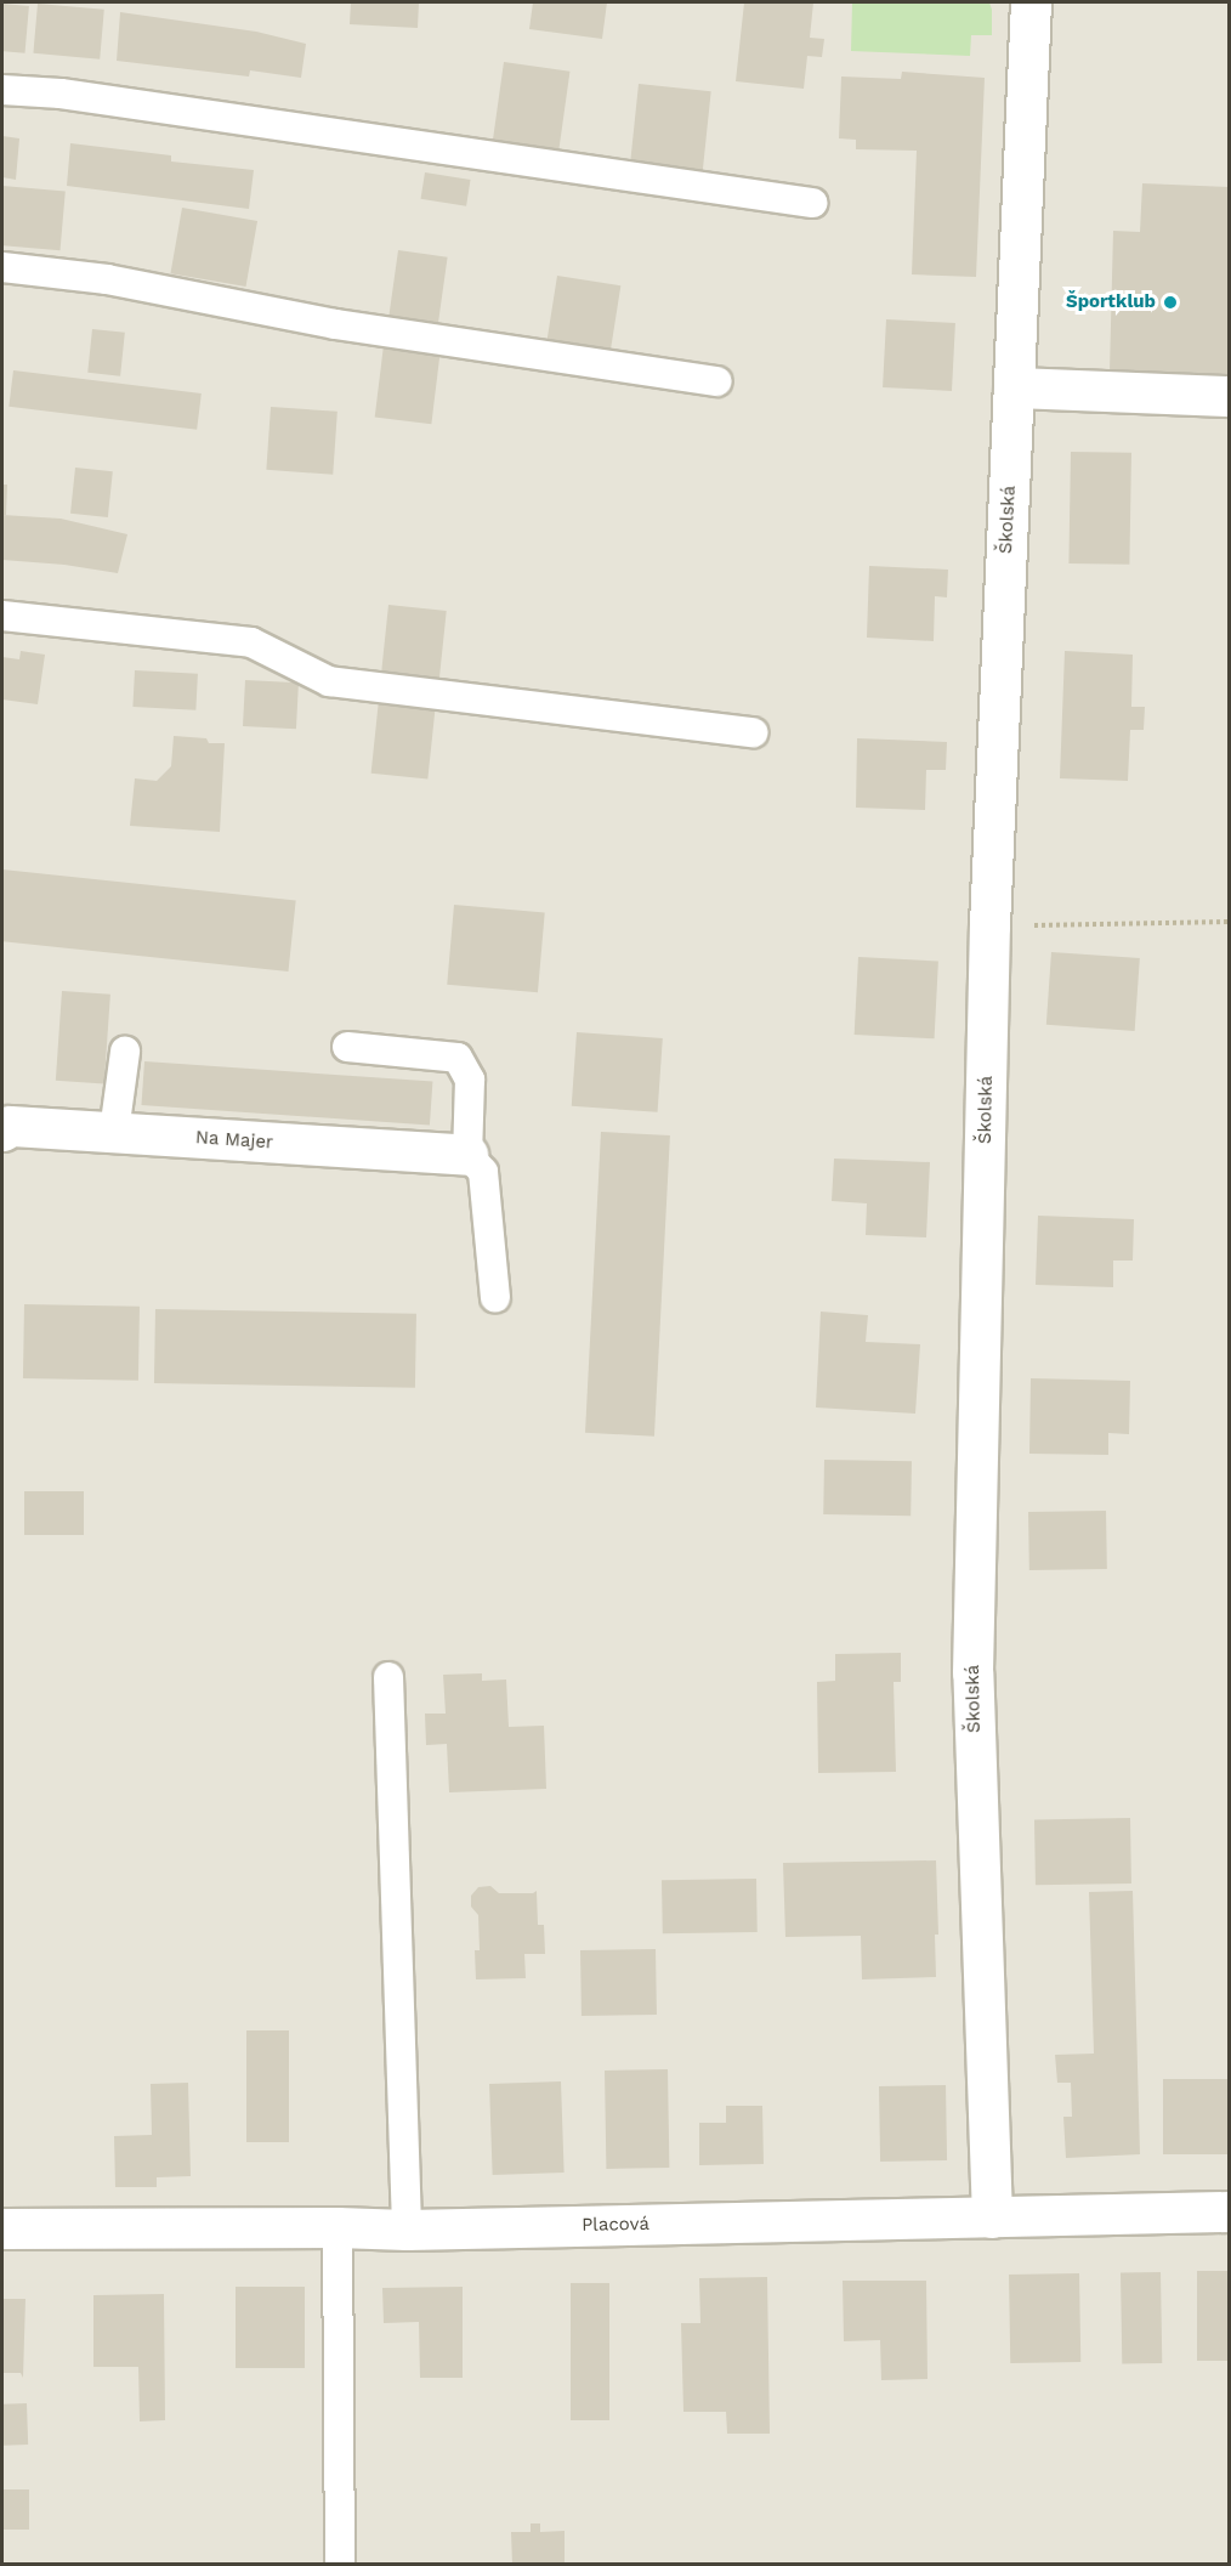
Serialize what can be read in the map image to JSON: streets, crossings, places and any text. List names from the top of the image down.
{
  "streets": {
    "street": ["Školská", "Na Majer", "Placová"]
  },
  "crossings": [
    ["Školská", "Placová"]
  ],
  "places": ["Športklub"]
}
